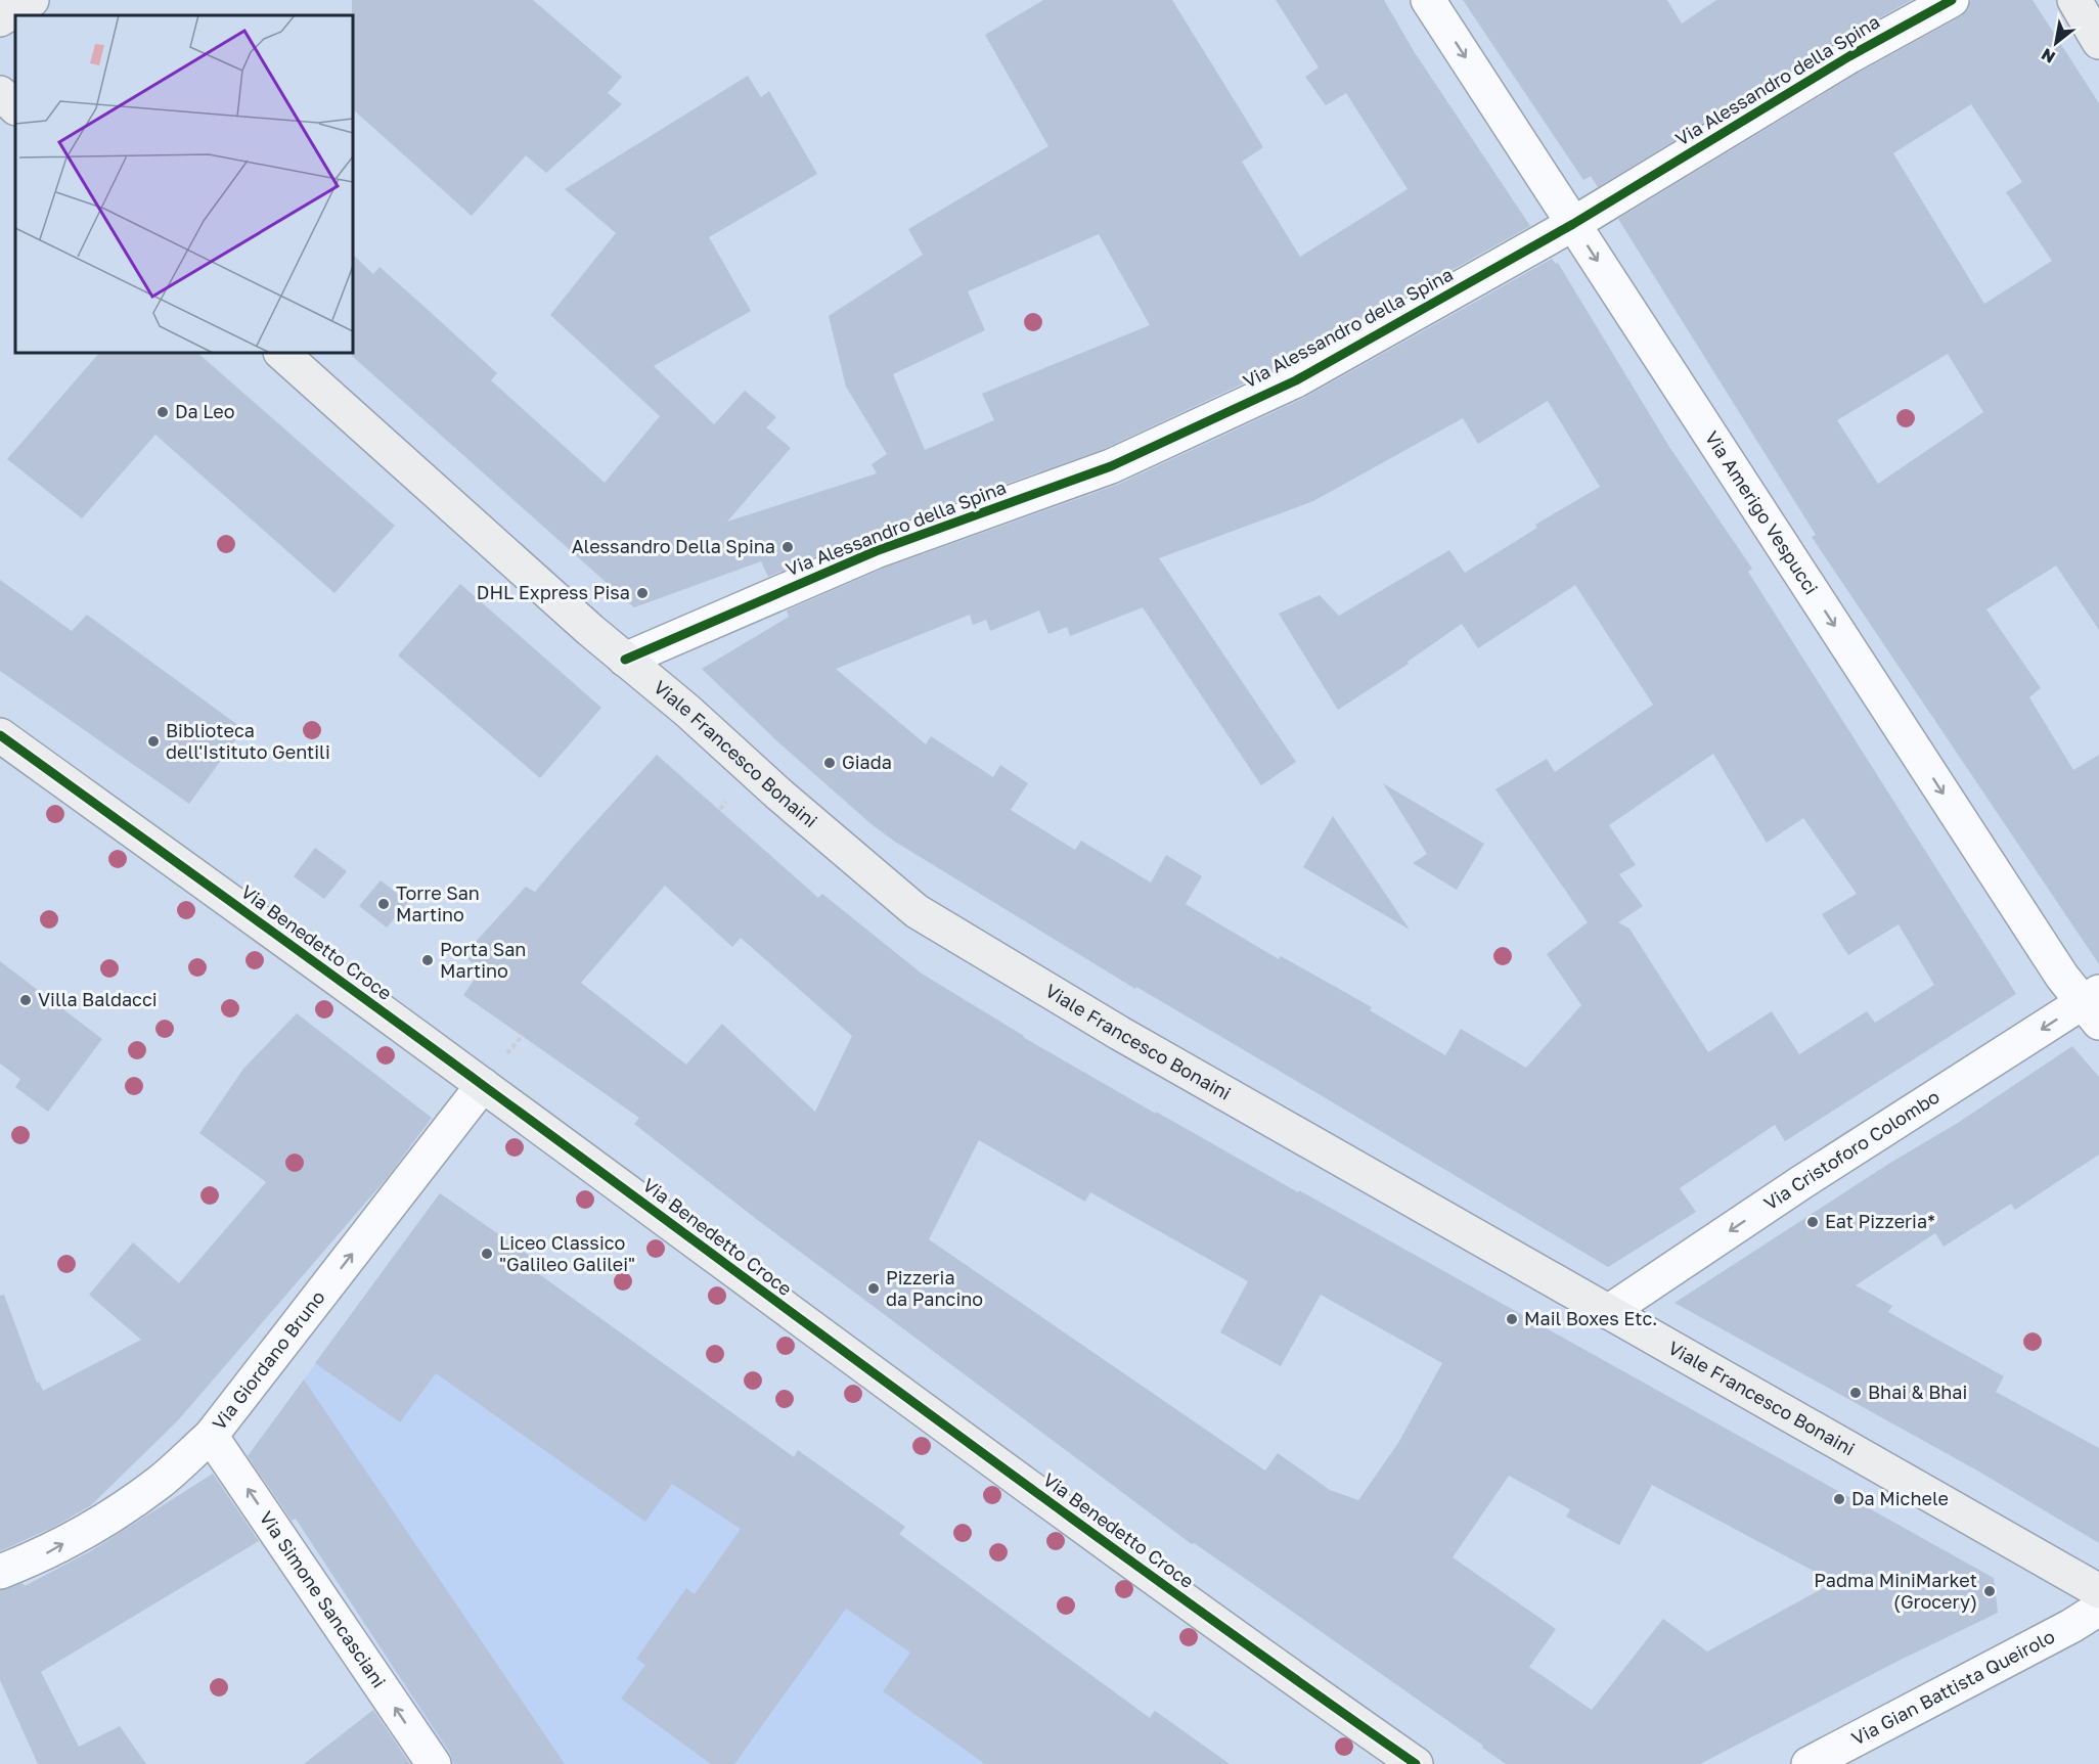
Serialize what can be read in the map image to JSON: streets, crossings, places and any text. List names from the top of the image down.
{
  "streets": {
    "main road": ["Viale Francesco Bonaini", "Via Benedetto Croce"],
    "street": [
      "Via Alessandro della Spina",
      "Via Amerigo Vespucci",
      "Via Cristoforo Colombo",
      "Via Giordano Bruno",
      "Via Simone Sancasciani",
      "Via Gian Battista Queirolo"
    ]
  },
  "crossings": [
    ["Via Alessandro della Spina", "Via Amerigo Vespucci"],
    ["Via Alessandro della Spina", "Viale Francesco Bonaini"],
    ["Via Amerigo Vespucci", "Via Cristoforo Colombo"],
    ["Viale Francesco Bonaini", "Via Cristoforo Colombo"],
    ["Via Benedetto Croce", "Via Giordano Bruno"],
    ["Via Giordano Bruno", "Via Simone Sancasciani"]
  ],
  "one_way": [
    "Via Amerigo Vespucci",
    "Via Cristoforo Colombo",
    "Via Giordano Bruno",
    "Via Simone Sancasciani"
  ],
  "places": [
    "Da Leo",
    "Alessandro Della Spina",
    "DHL Express Pisa",
    "Biblioteca dell'Istituto Gentili",
    "Giada",
    "Torre San Martino",
    "Porta San Martino",
    "Villa Baldacci",
    "Eat Pizzeria*",
    "Liceo Classico \"Galileo Galilei\"",
    "Pizzeria da Pancino",
    "Mail Boxes Etc.",
    "Bhai & Bhai",
    "Da Michele",
    "Padma MiniMarket (Grocery)"
  ],
  "north": "bottom left"
}
